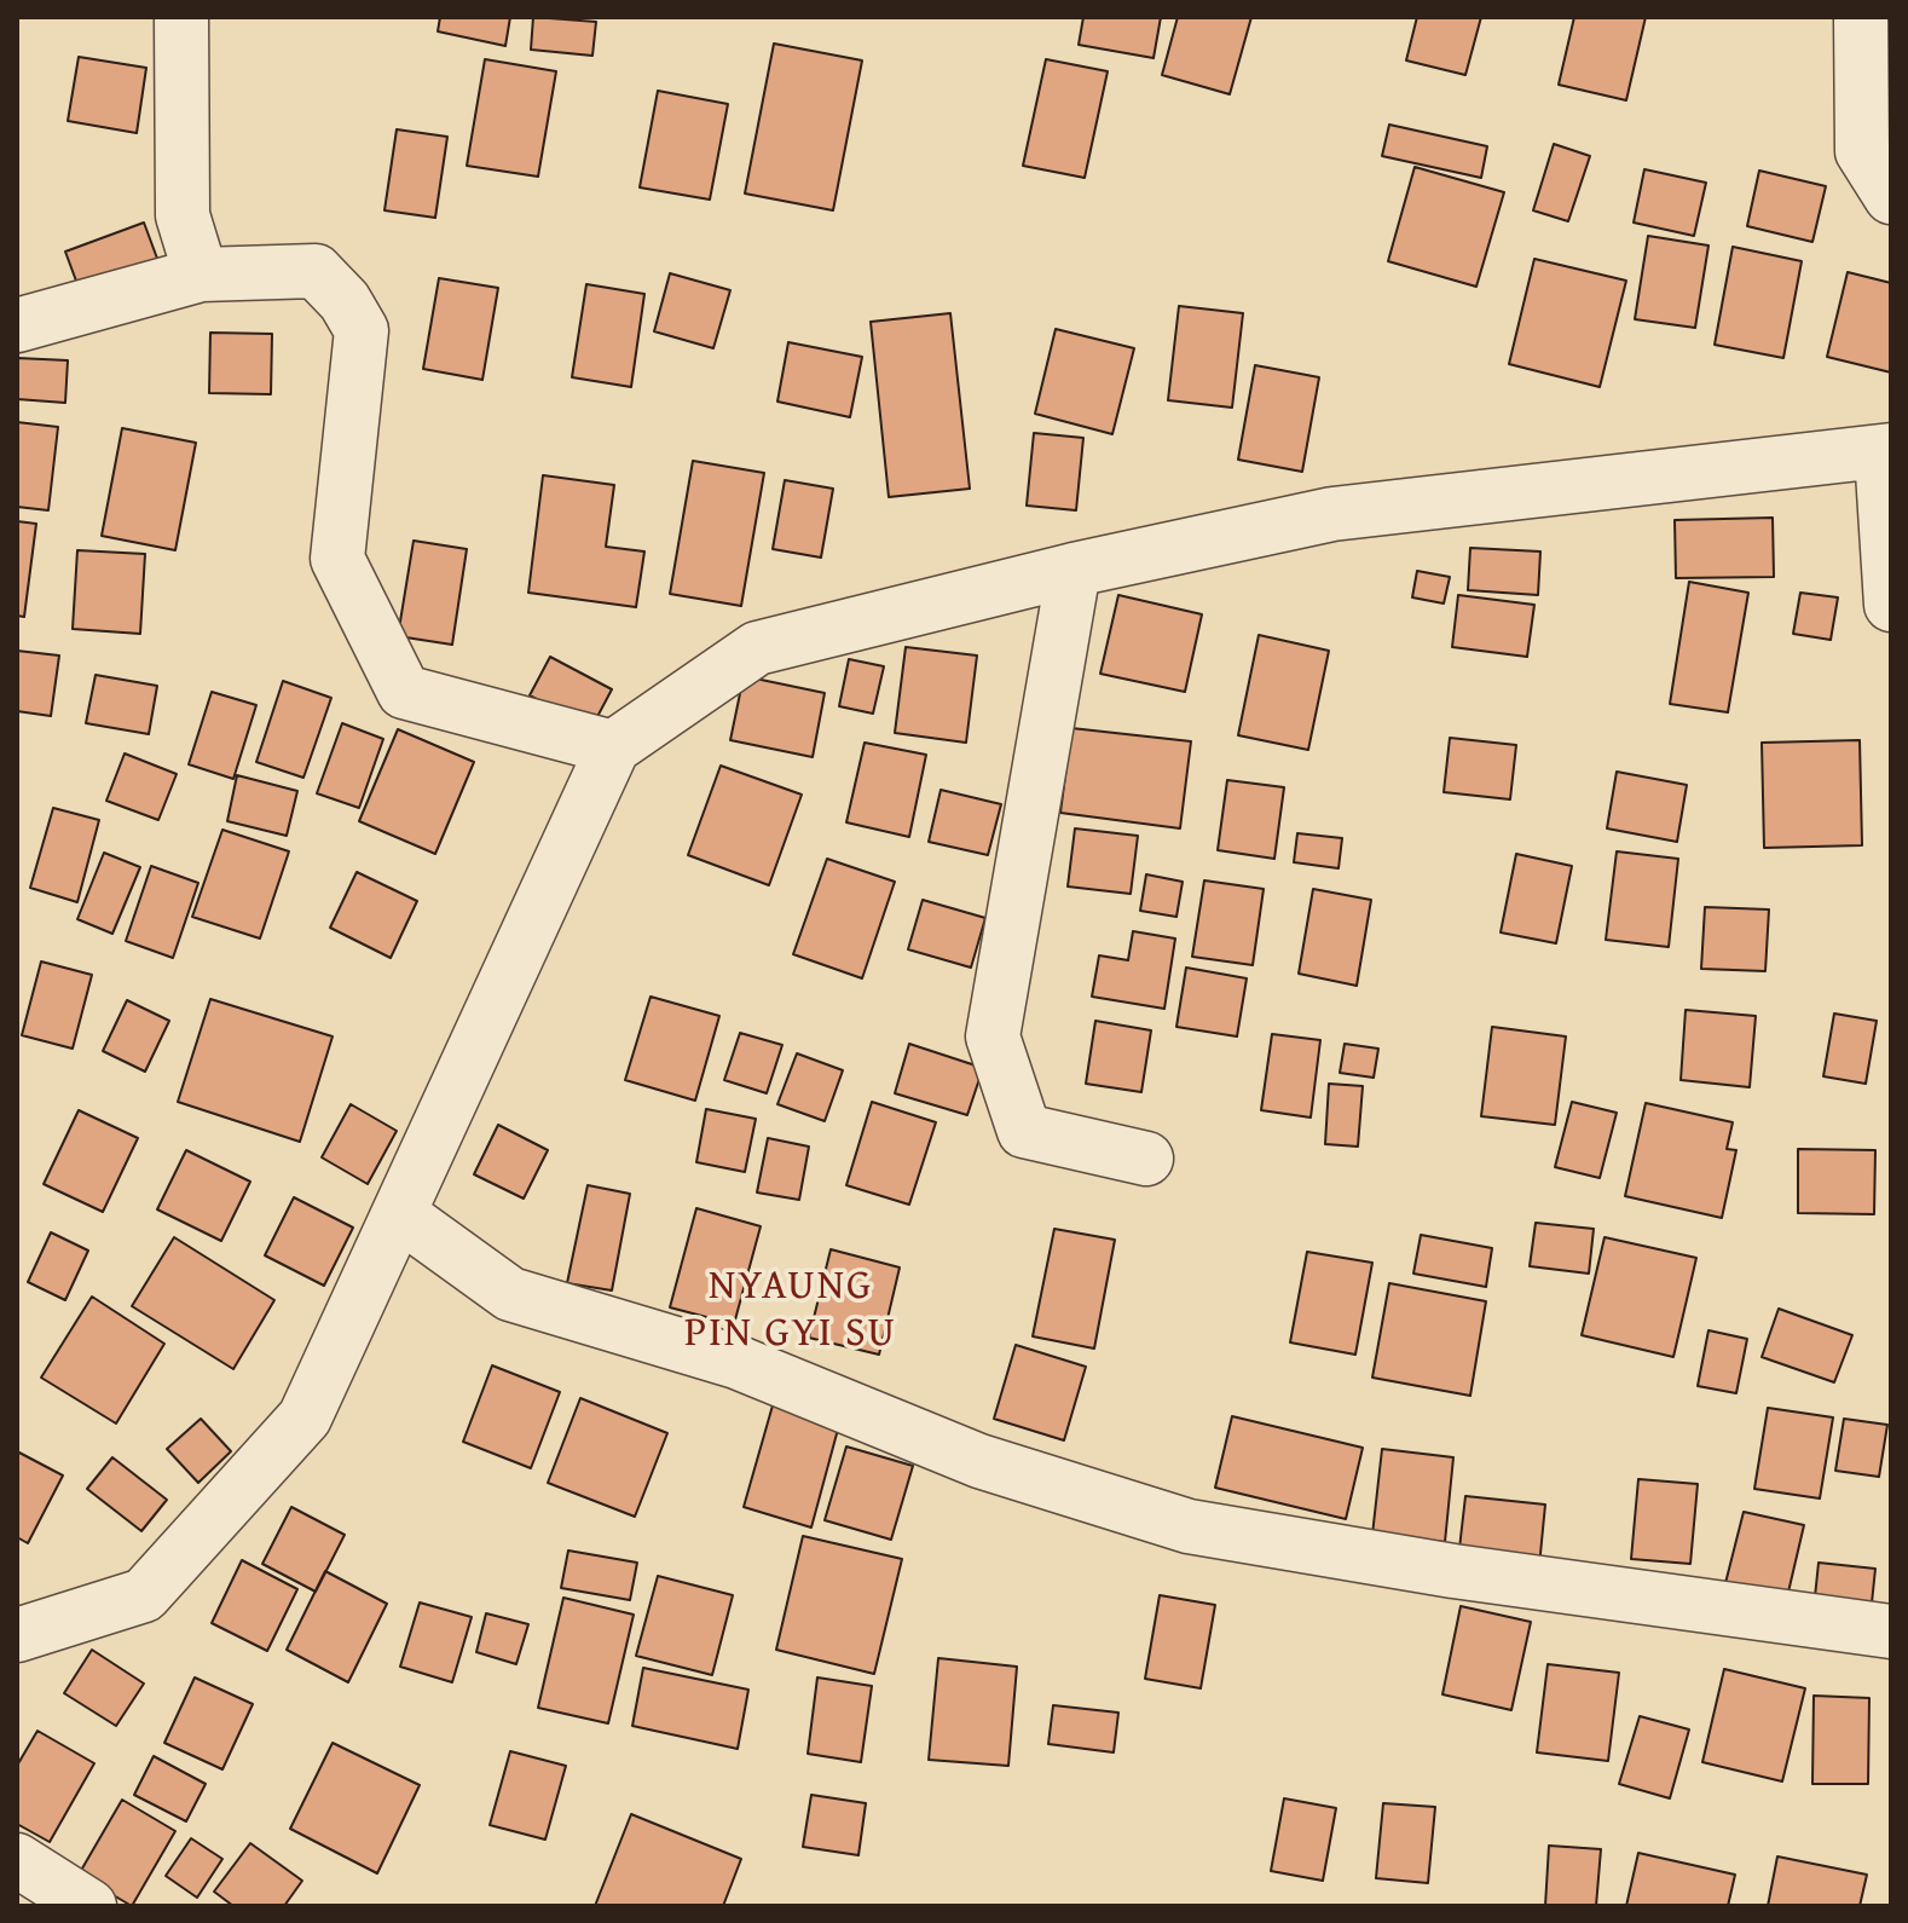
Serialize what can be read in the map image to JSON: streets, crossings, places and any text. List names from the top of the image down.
{
  "districts": ["NYAUNG PIN GYI SU"]
}
